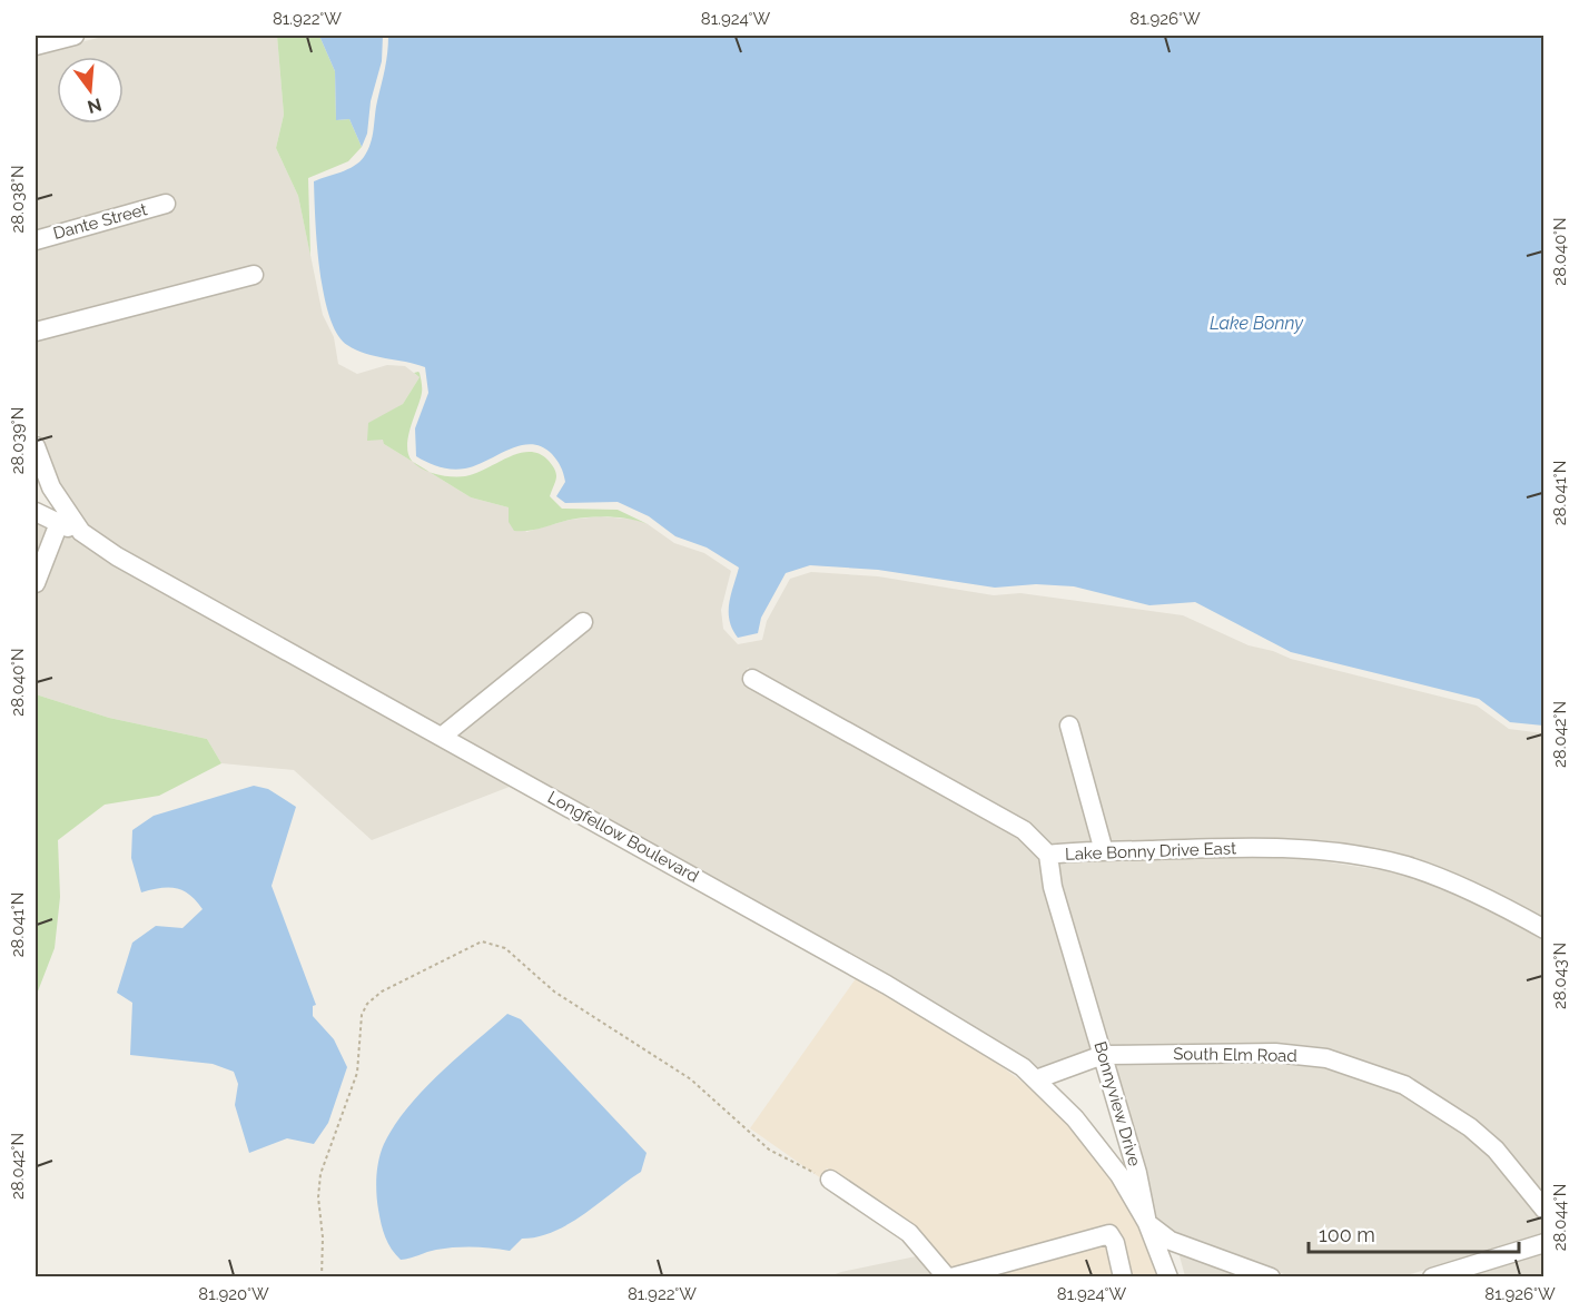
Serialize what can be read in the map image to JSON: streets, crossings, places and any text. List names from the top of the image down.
{
  "streets": {
    "street": [
      "Dante Street",
      "Longfellow Boulevard",
      "Lake Bonny Drive East",
      "South Elm Road",
      "Bonnyview Drive"
    ]
  },
  "crossings": [
    ["Longfellow Boulevard", "South Elm Road"],
    ["Longfellow Boulevard", "Bonnyview Drive"],
    ["Lake Bonny Drive East", "Bonnyview Drive"],
    ["South Elm Road", "Bonnyview Drive"]
  ],
  "water": ["Lake Bonny"],
  "scale_bar": "100 m",
  "north": "bottom",
  "coordinates": [
    "81.922°W",
    "81.924°W",
    "81.926°W",
    "28.038°N",
    "28.040°N",
    "28.039°N",
    "28.041°N",
    "28.042°N",
    "28.043°N",
    "28.044°N",
    "81.920°W"
  ]
}
